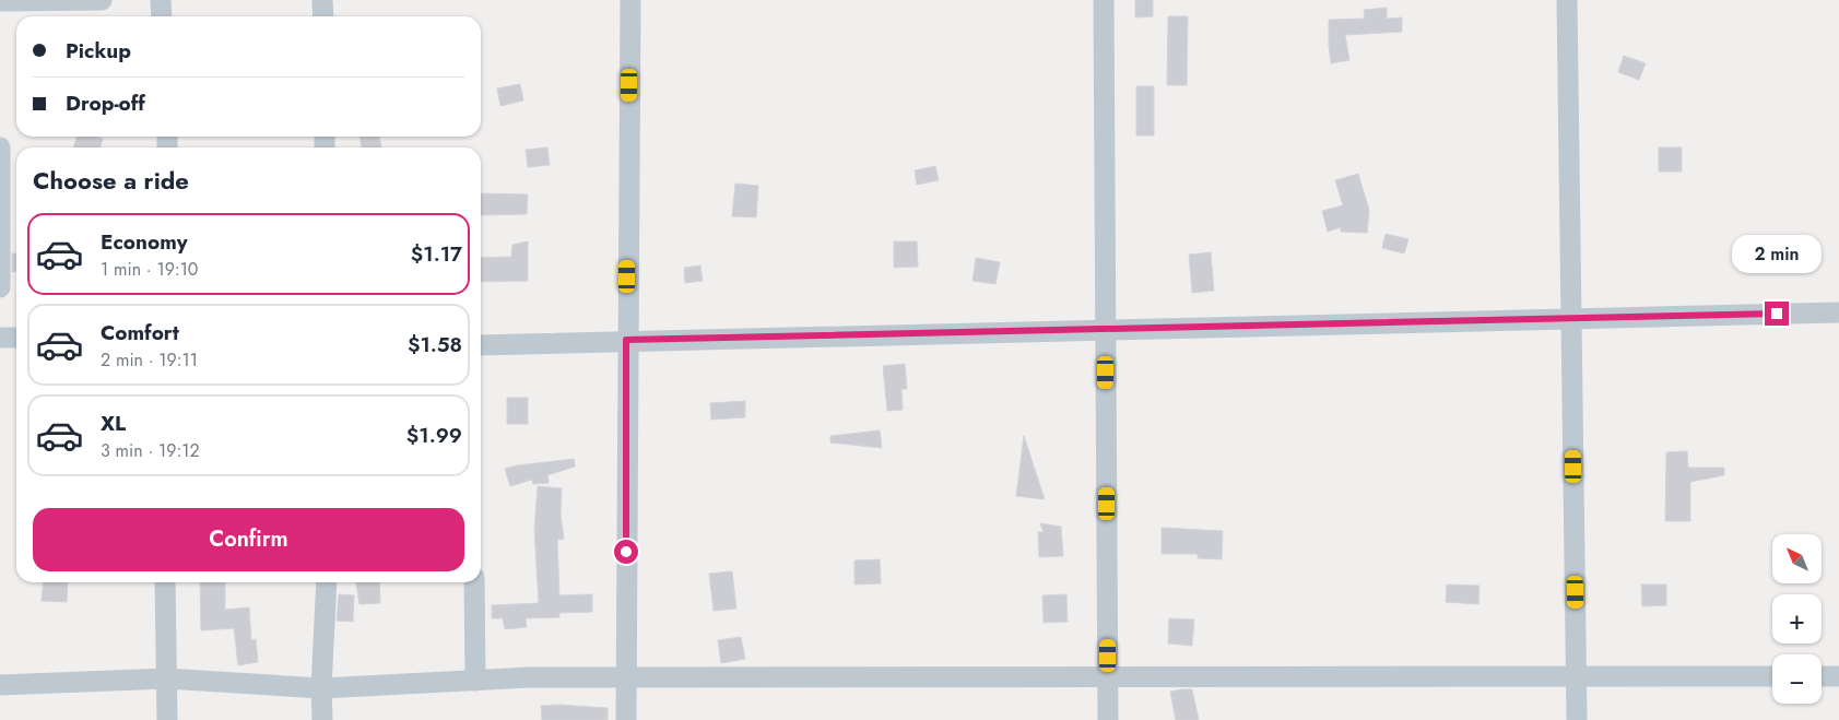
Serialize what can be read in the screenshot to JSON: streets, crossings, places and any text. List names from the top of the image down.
{
  "north": "top left",
  "page": {
    "banner": ["Pickup", "Drop-off"],
    "heading": "Choose a ride",
    "list": [
      {
        "name": "Economy",
        "note": "1 min · 19:10",
        "value": "$1.17"
      },
      {
        "name": "Comfort",
        "note": "2 min · 19:11",
        "value": "$1.58"
      },
      {
        "name": "XL",
        "note": "3 min · 19:12",
        "value": "$1.99"
      }
    ],
    "bubble": "2 min",
    "buttons": "Confirm",
    "map_buttons": ["+", "−"]
  }
}
